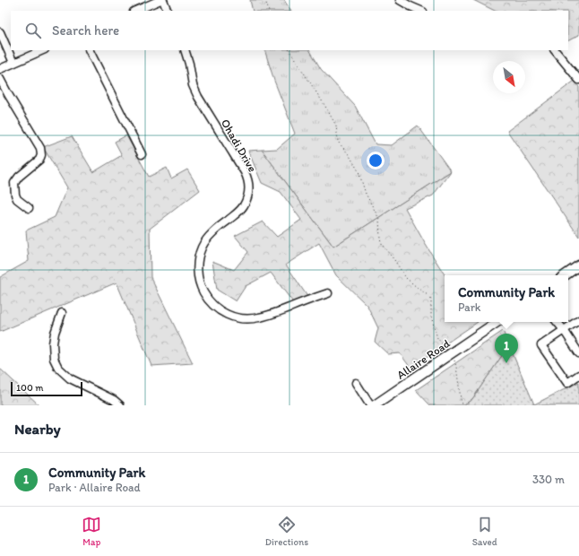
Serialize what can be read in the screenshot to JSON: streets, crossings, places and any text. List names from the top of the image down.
{
  "streets": {
    "main road": ["Allaire Road"],
    "street": ["Ohadi Drive"]
  },
  "scale_bar": "100 m",
  "north": "bottom right",
  "page": {
    "search": "Search here",
    "popup": ["Community Park", "Park"],
    "pins": "1",
    "scale": "100 m",
    "heading": "Nearby",
    "list": [
      {
        "mark": "1",
        "name": "Community Park",
        "note": "Park · Allaire Road",
        "value": "330 m"
      }
    ],
    "nav": ["Map", "Directions", "Saved"]
  }
}
